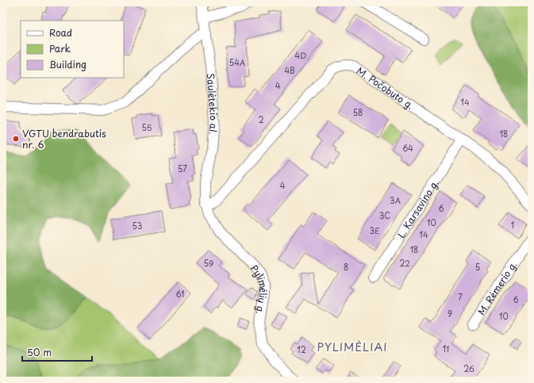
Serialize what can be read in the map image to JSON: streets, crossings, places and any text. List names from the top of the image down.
{
  "streets": {
    "street": [
      "M. Počobuto g.",
      "Saulėtekio al.",
      "L. Karsavino g.",
      "M. Rėmerio g.",
      "Pylimėlių g."
    ]
  },
  "crossings": [
    ["M. Počobuto g.", "Saulėtekio al."],
    ["M. Počobuto g.", "L. Karsavino g."],
    ["M. Počobuto g.", "Pylimėlių g."],
    ["Saulėtekio al.", "Pylimėlių g."]
  ],
  "districts": ["PYLIMĖLIAI"],
  "places": ["VGTU bendrabutis nr. 6"],
  "house_numbers": [
    "4D",
    "54A",
    "4B",
    "4",
    "14",
    "58",
    "2",
    "55",
    "18",
    "64",
    "57",
    "4",
    "3A",
    "6",
    "3C",
    "10",
    "1",
    "53",
    "3E",
    "14",
    "18",
    "59",
    "22",
    "8",
    "5",
    "61",
    "7",
    "6",
    "9",
    "10",
    "11",
    "12",
    "26"
  ],
  "legend": ["Road", "Park", "Building"],
  "scale_bar": "50 m"
}
